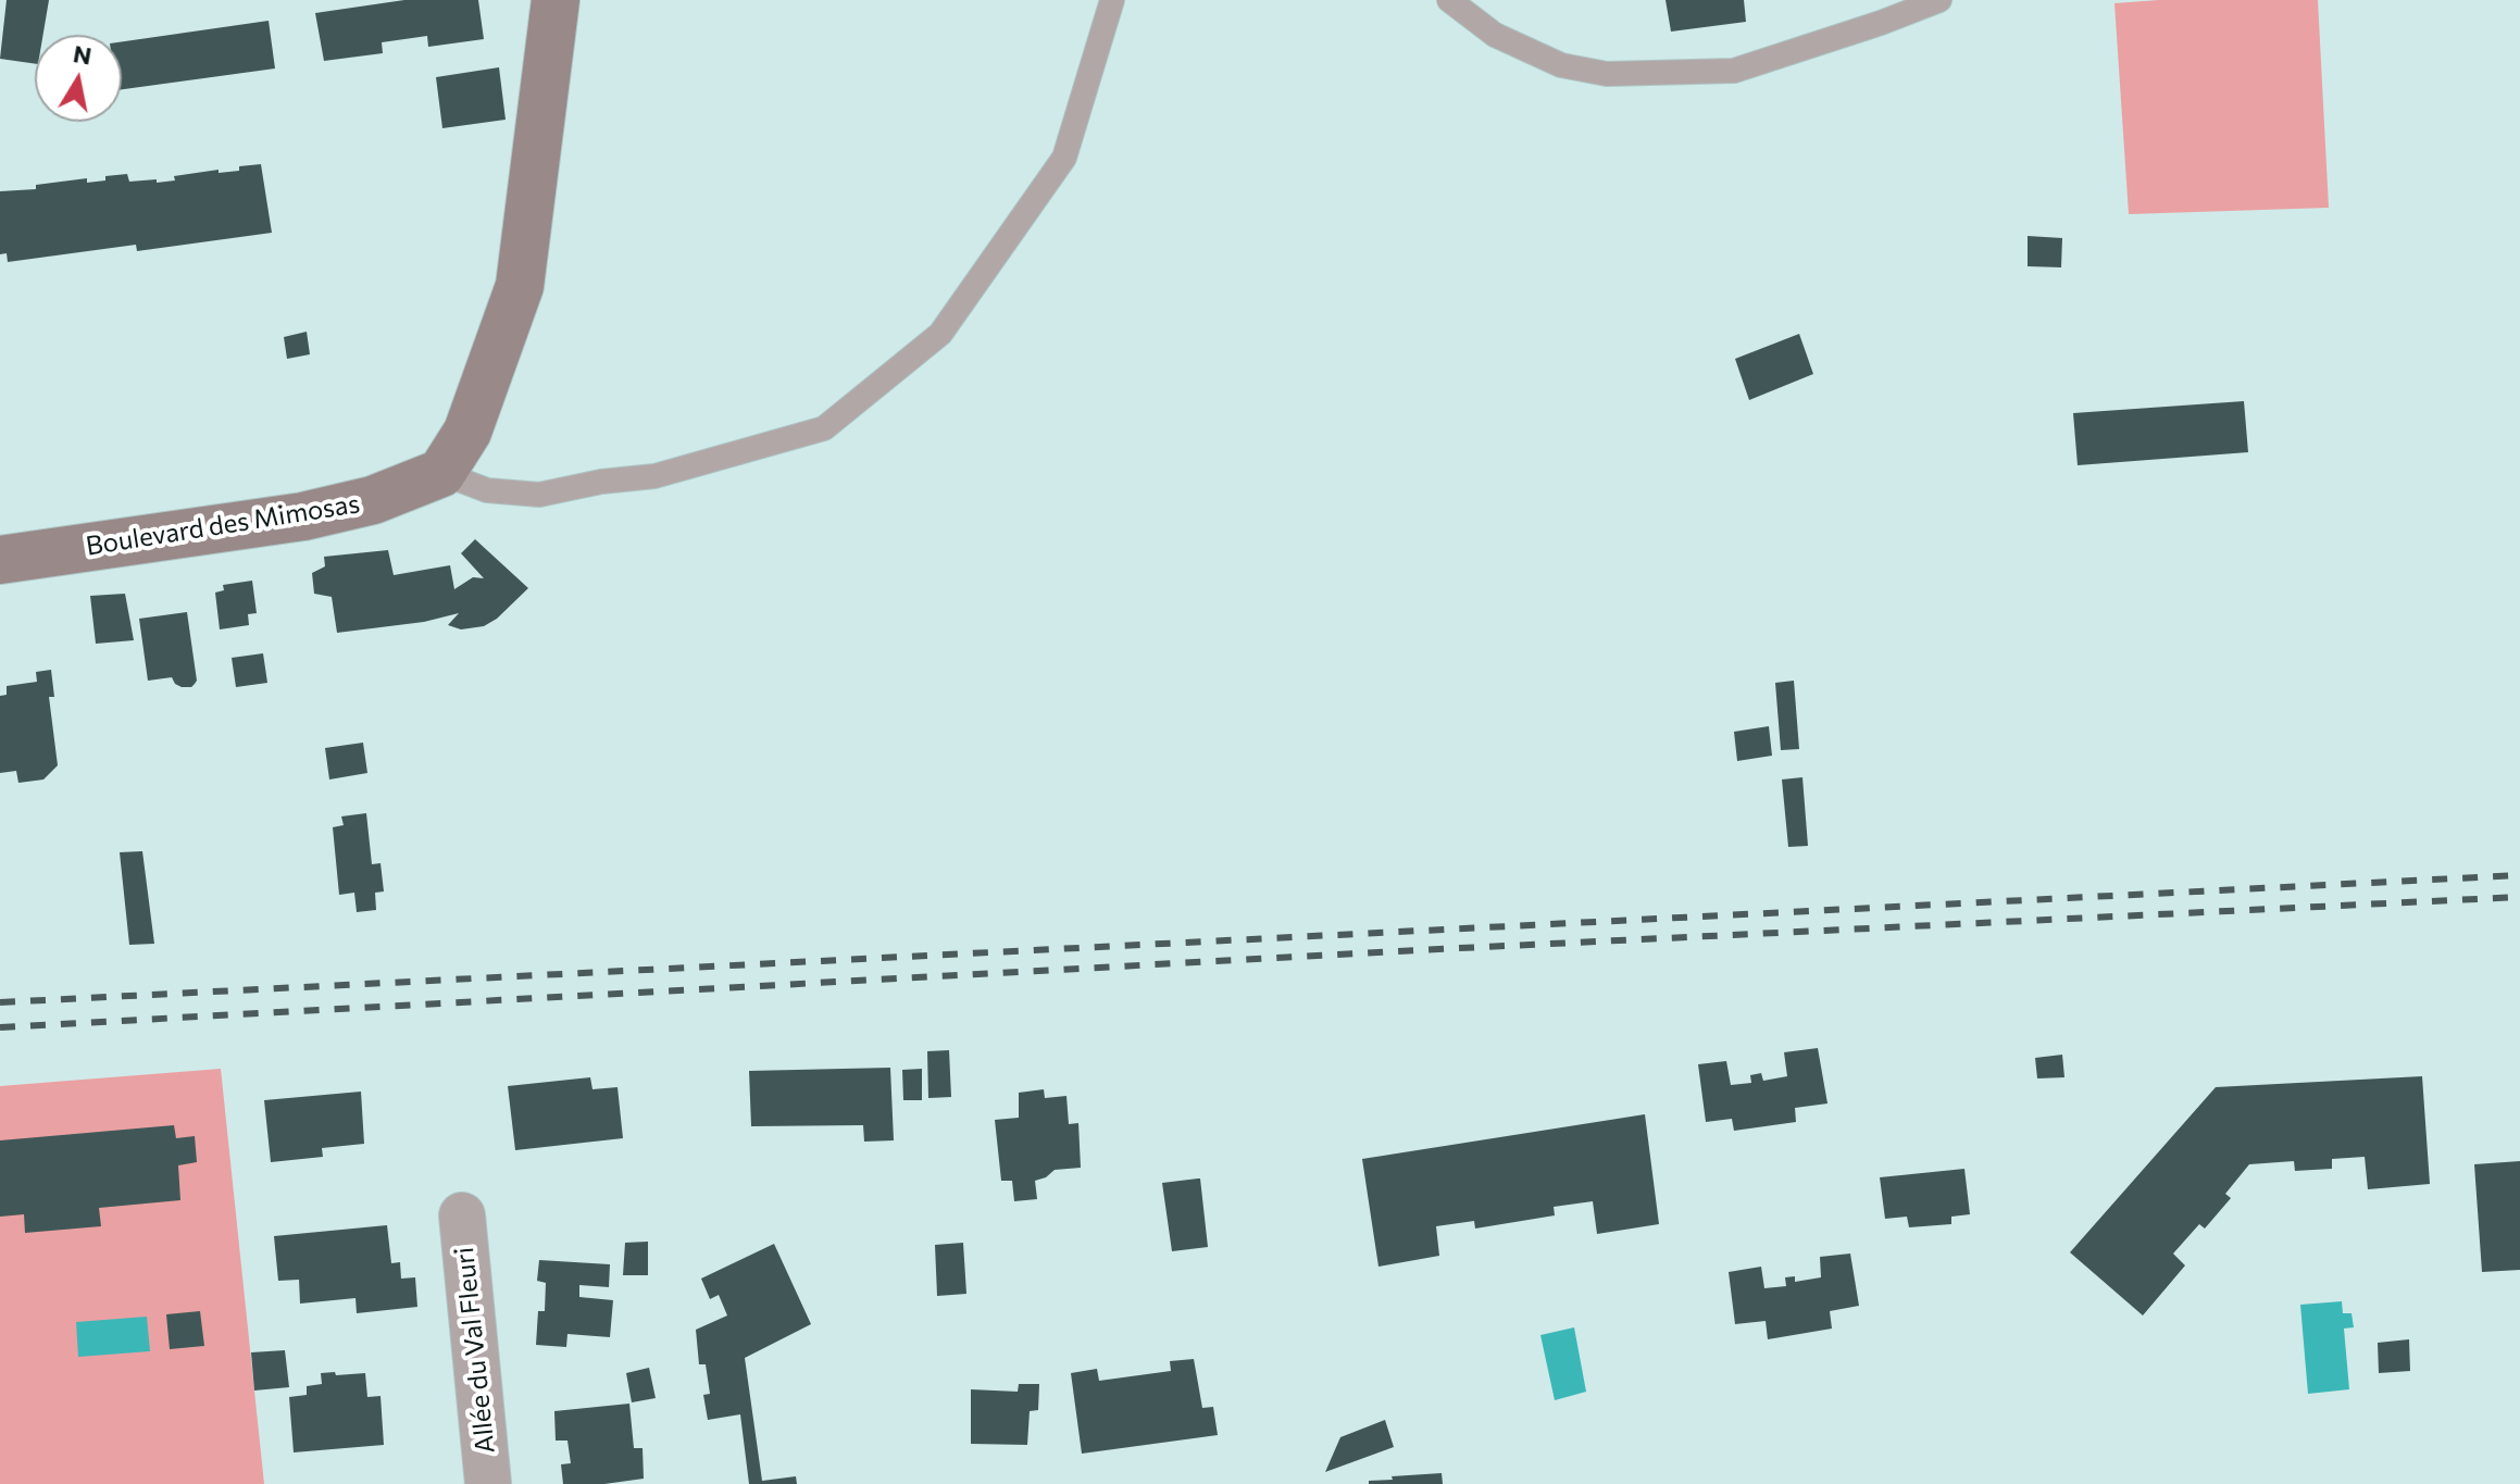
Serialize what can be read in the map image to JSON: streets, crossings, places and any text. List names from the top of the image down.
{
  "streets": {
    "street": ["Boulevard des Mimosas", "Allée du Val Fleuri"]
  },
  "north": "top"
}
